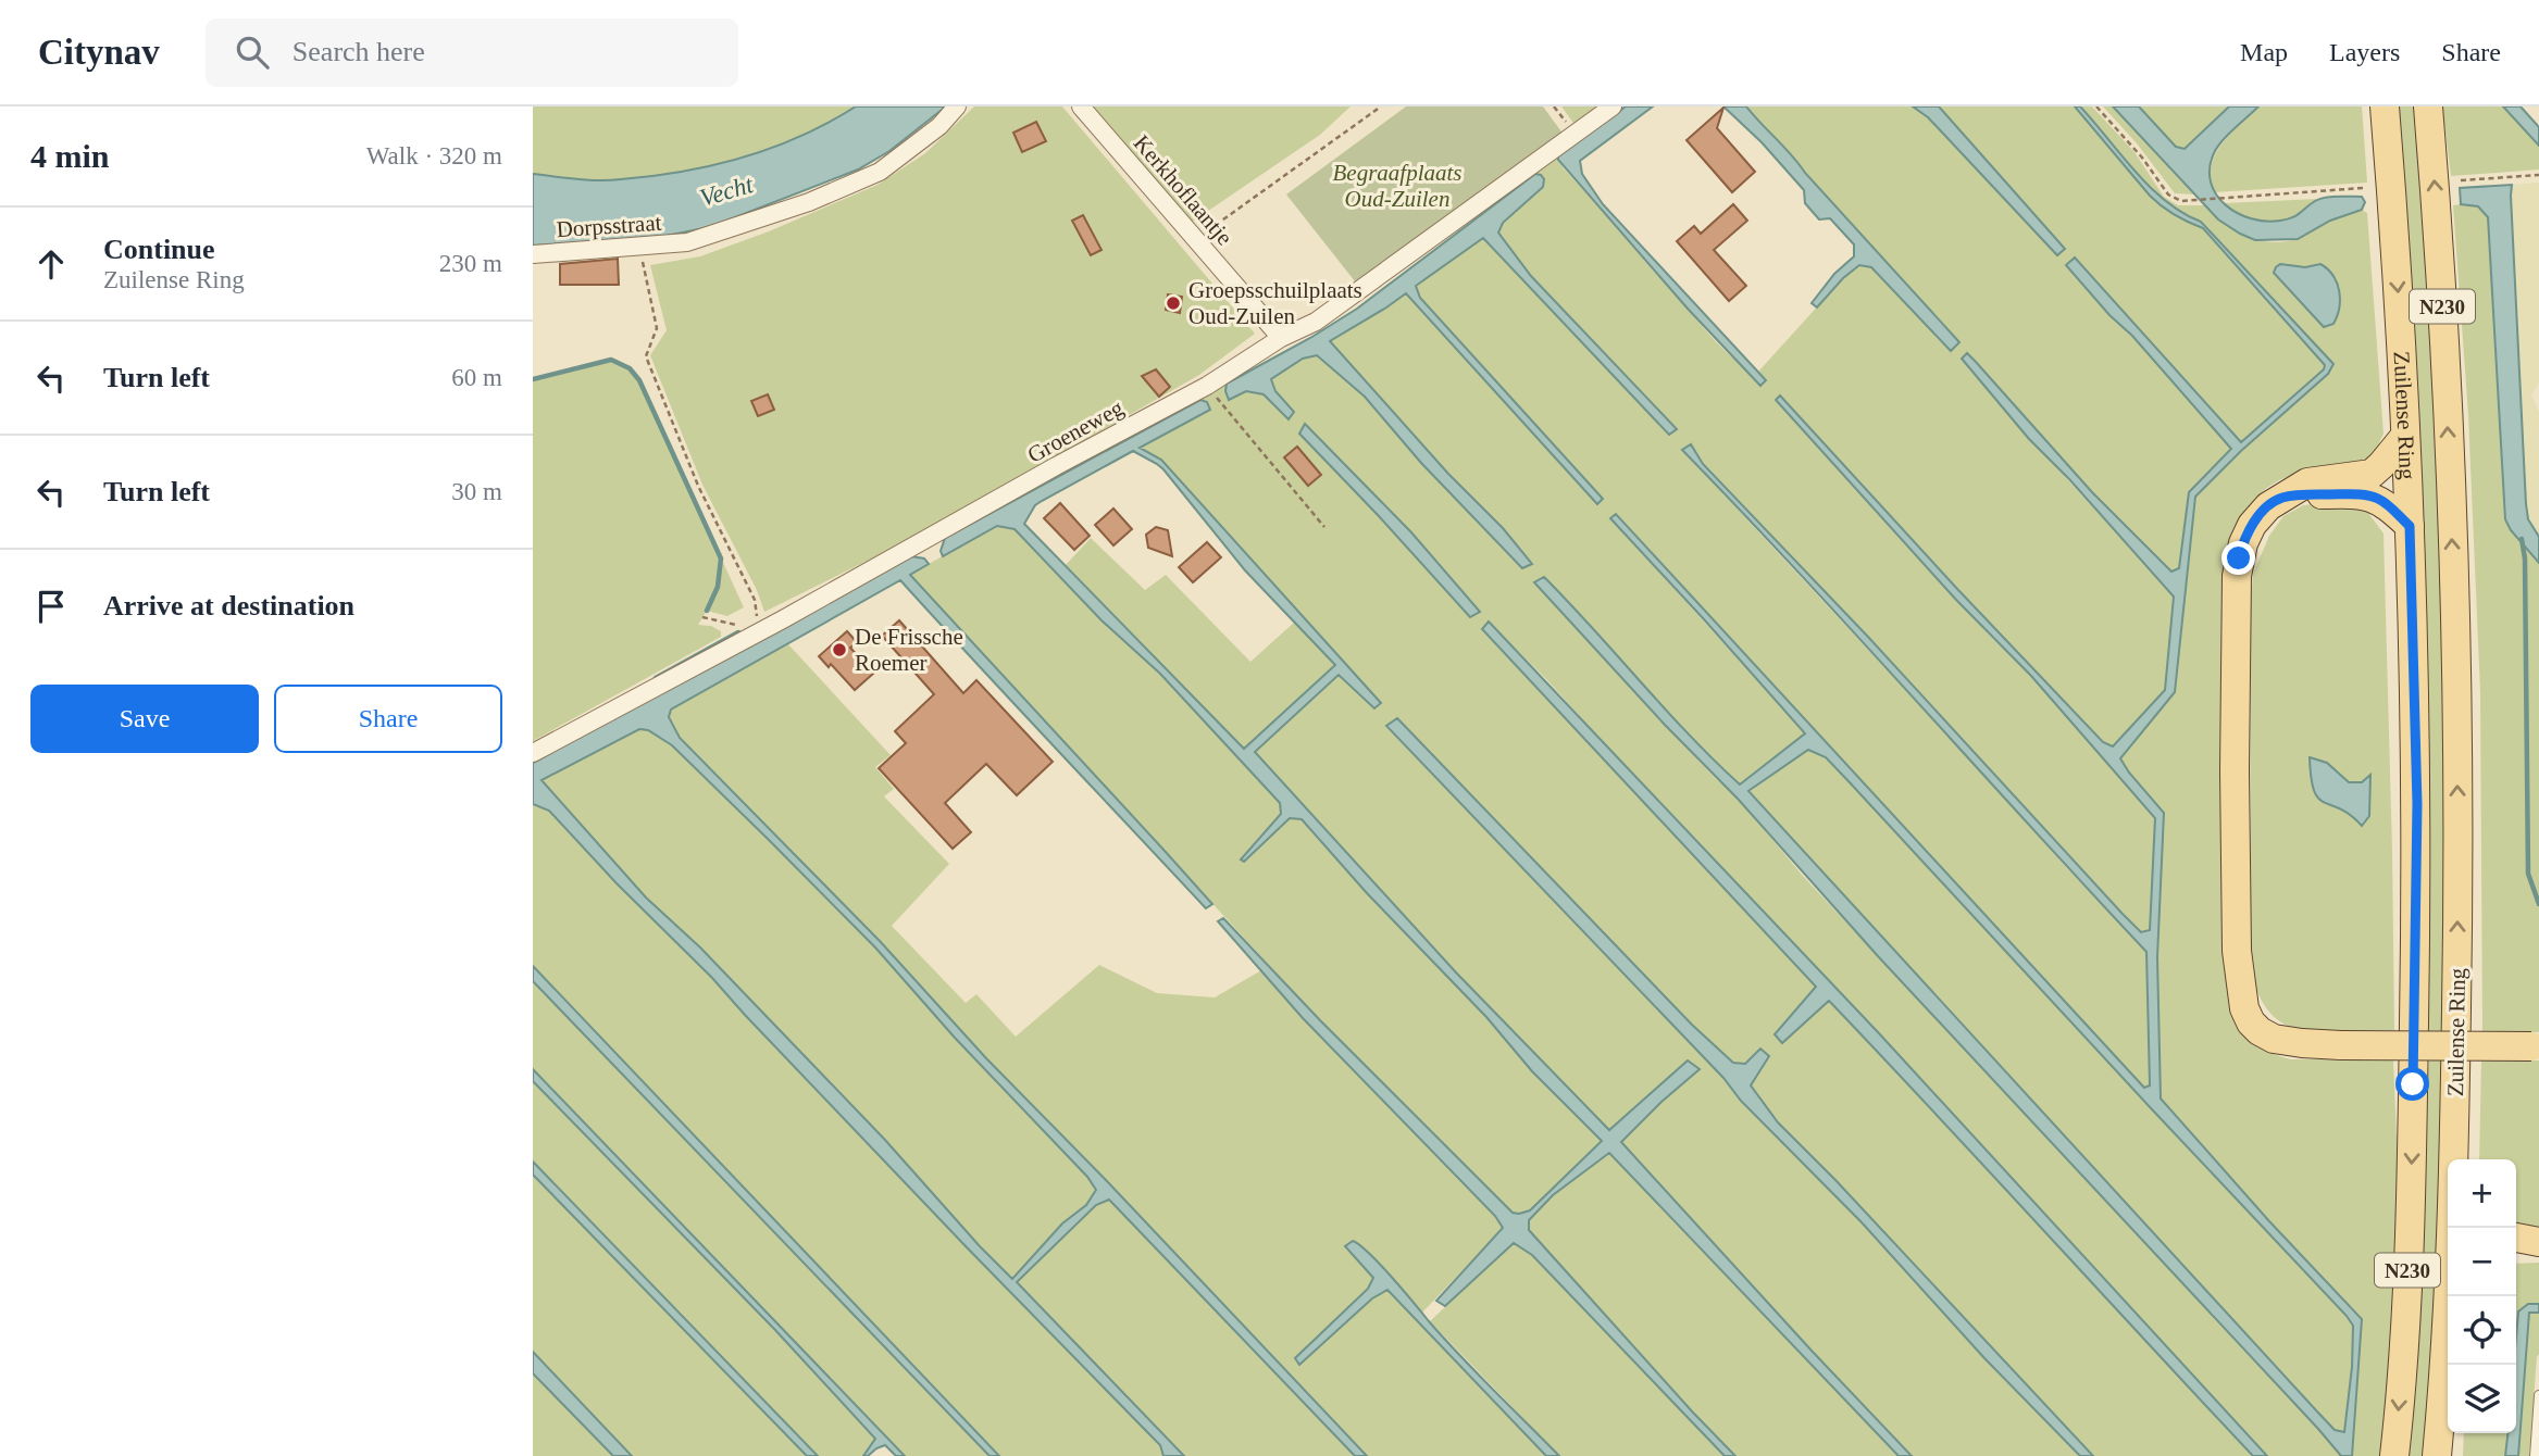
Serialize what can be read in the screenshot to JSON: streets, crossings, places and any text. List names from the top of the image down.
{
  "streets": {
    "main road": ["N230", "Zuilense Ring"],
    "street": ["Kerkhoflaantje", "Dorpsstraat", "Groeneweg"]
  },
  "crossings": [
    ["Kerkhoflaantje", "Groeneweg"]
  ],
  "water": ["Vecht"],
  "parks": ["Begraafplaats Oud-Zuilen"],
  "places": ["Groepsschuilplaats Oud-Zuilen", "De Frissche Roemer"],
  "page": {
    "header": "Citynav",
    "search": "Search here",
    "nav": ["Map", "Layers", "Share"],
    "heading": ["4 min", "Walk · 320 m"],
    "list": [
      ["Continue", "Zuilense Ring", "230 m"],
      ["Turn left", "60 m"],
      ["Turn left", "30 m"],
      "Arrive at destination"
    ],
    "buttons": ["Save", "Share"],
    "map_buttons": ["+", "−"]
  }
}
